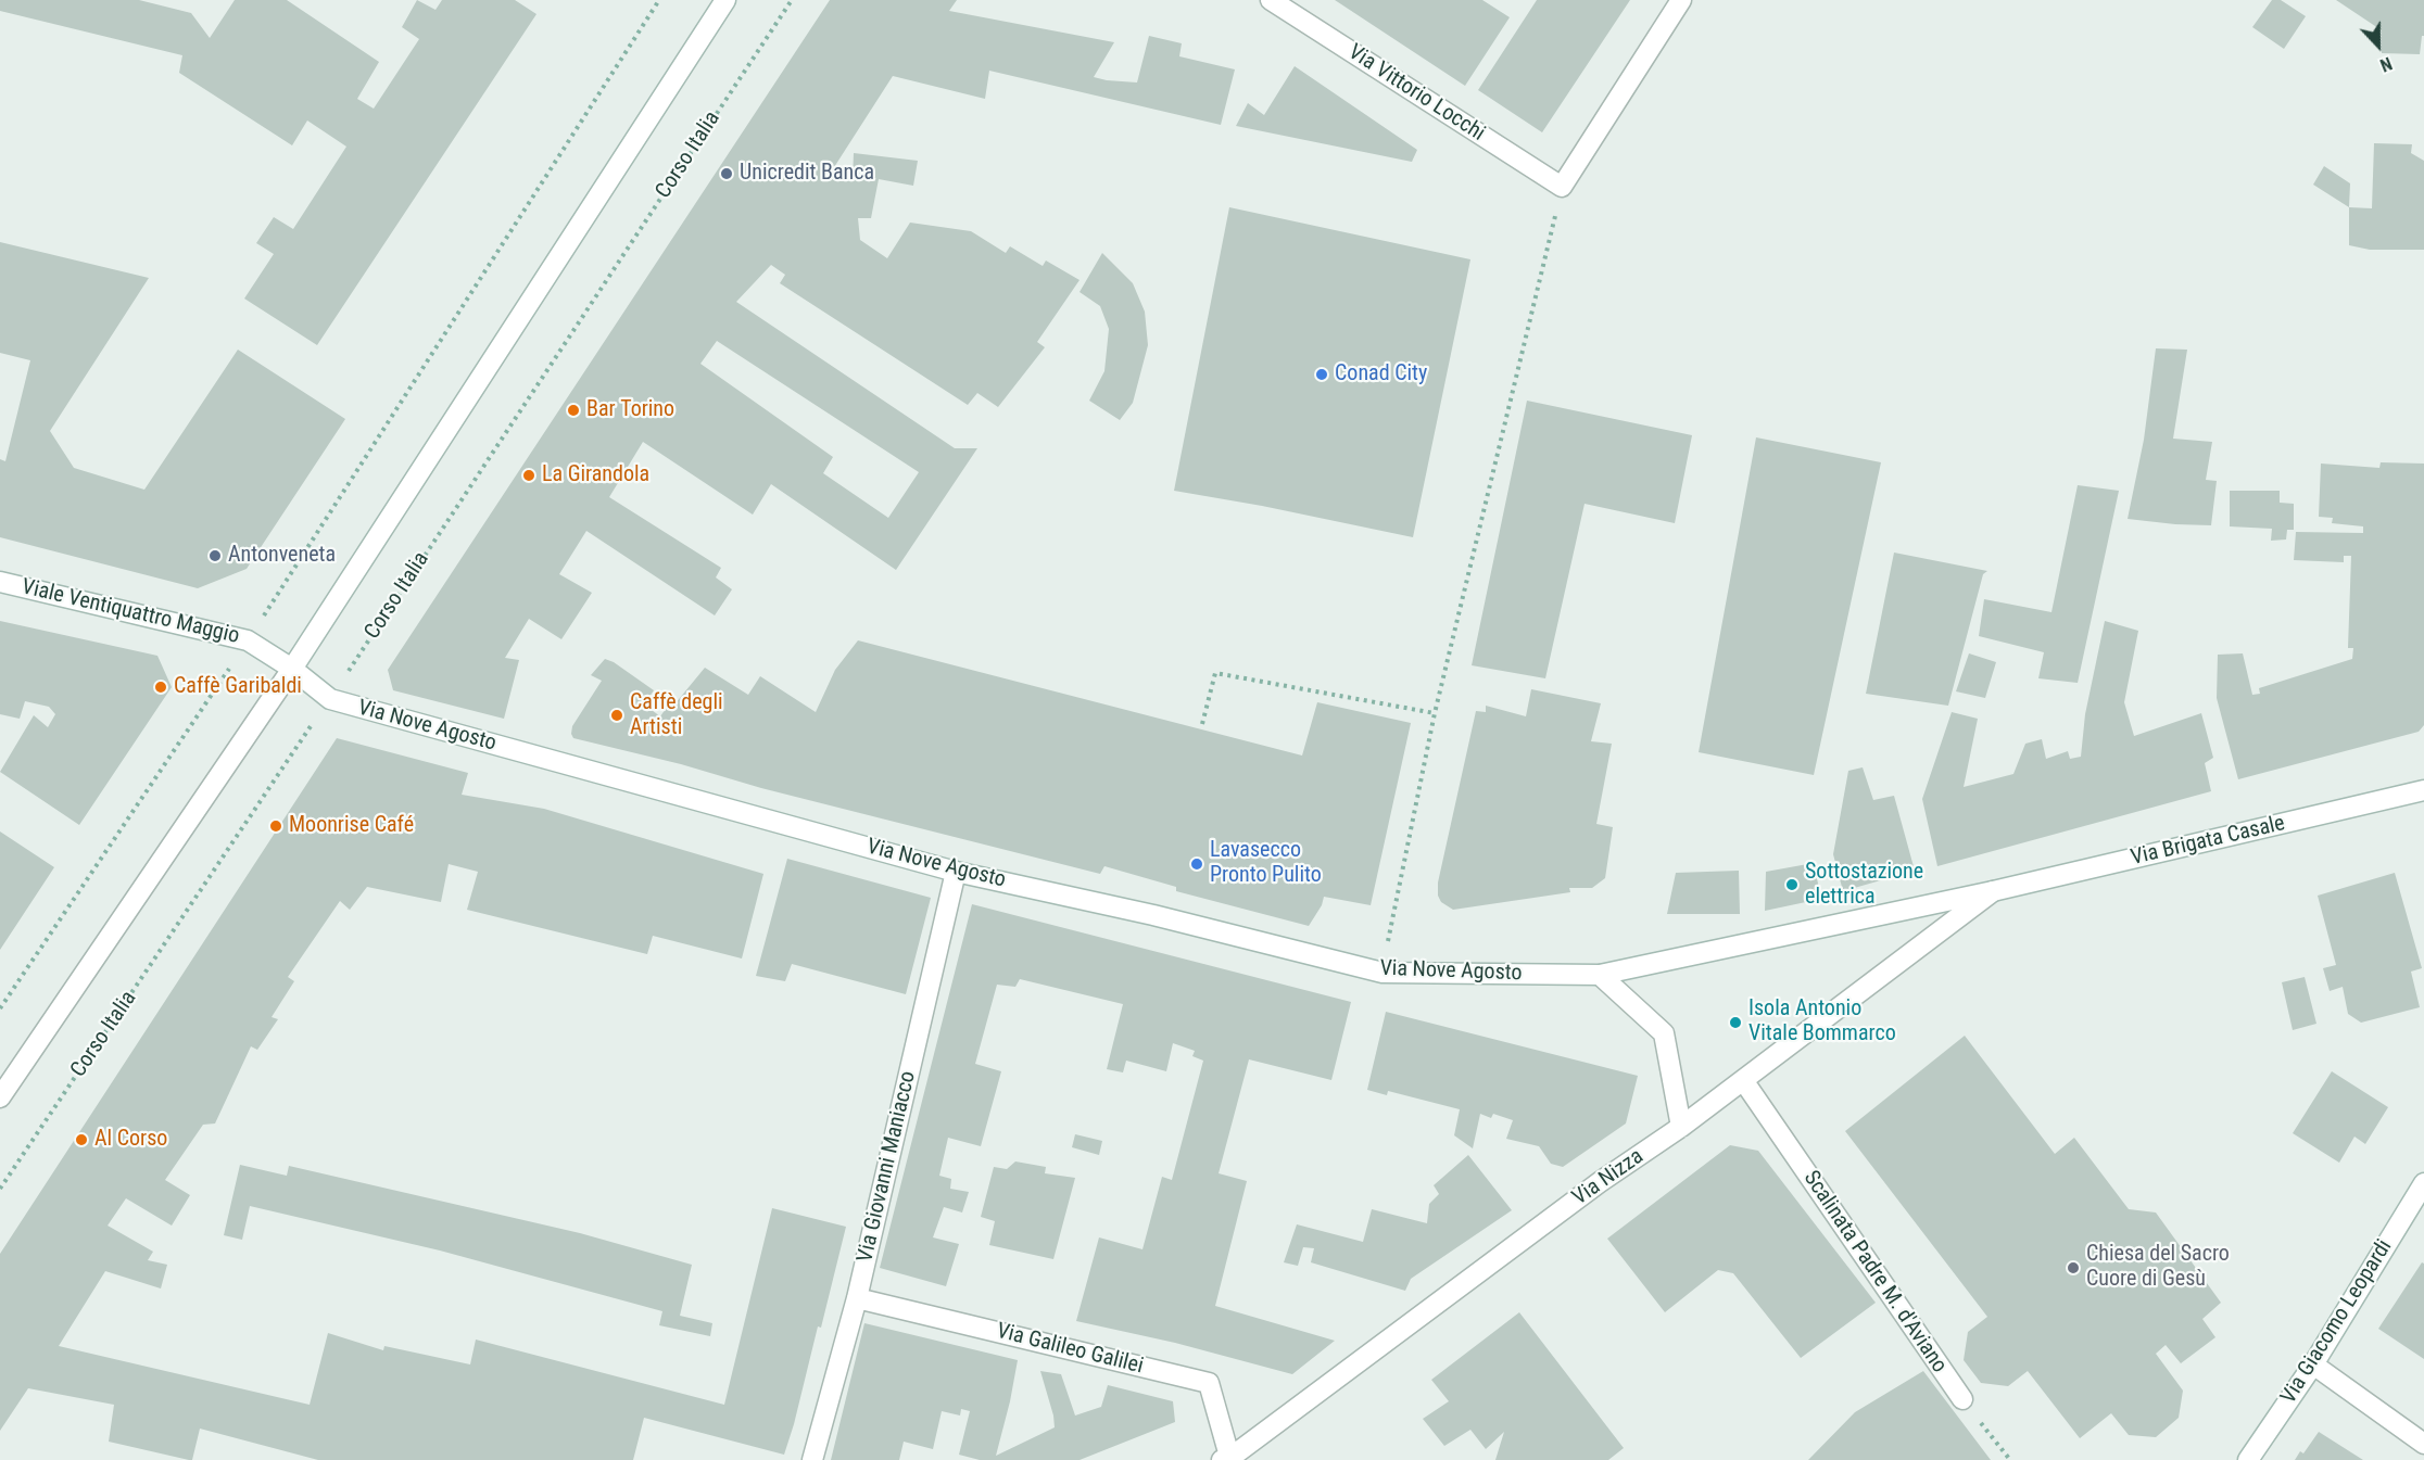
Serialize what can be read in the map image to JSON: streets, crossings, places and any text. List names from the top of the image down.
{
  "streets": {
    "street": [
      "Via Vittorio Locchi",
      "Viale Ventiquattro Maggio",
      "Via Nove Agosto",
      "Via Brigata Casale",
      "Via Giovanni Maniacco",
      "Via Nizza",
      "Scalinata Padre M. d'Aviano",
      "Via Giacomo Leopardi",
      "Via Galileo Galilei"
    ],
    "path": ["Corso Italia"]
  },
  "crossings": [
    ["Corso Italia", "Via Nove Agosto"],
    ["Viale Ventiquattro Maggio", "Via Nove Agosto"],
    ["Via Nove Agosto", "Via Brigata Casale"],
    ["Via Nove Agosto", "Via Giovanni Maniacco"],
    ["Via Nove Agosto", "Via Nizza"],
    ["Via Brigata Casale", "Via Nizza"],
    ["Via Giovanni Maniacco", "Via Galileo Galilei"],
    ["Via Nizza", "Scalinata Padre M. d'Aviano"],
    ["Via Nizza", "Via Galileo Galilei"]
  ],
  "places": [
    "Unicredit Banca",
    "Conad City",
    "Bar Torino",
    "La Girandola",
    "Antonveneta",
    "Caffè Garibaldi",
    "Caffè degli Artisti",
    "Moonrise Café",
    "Lavasecco Pronto Pulito",
    "Sottostazione elettrica",
    "Isola Antonio Vitale Bommarco",
    "Al Corso",
    "Chiesa del Sacro Cuore di Gesù"
  ],
  "north": "bottom"
}
